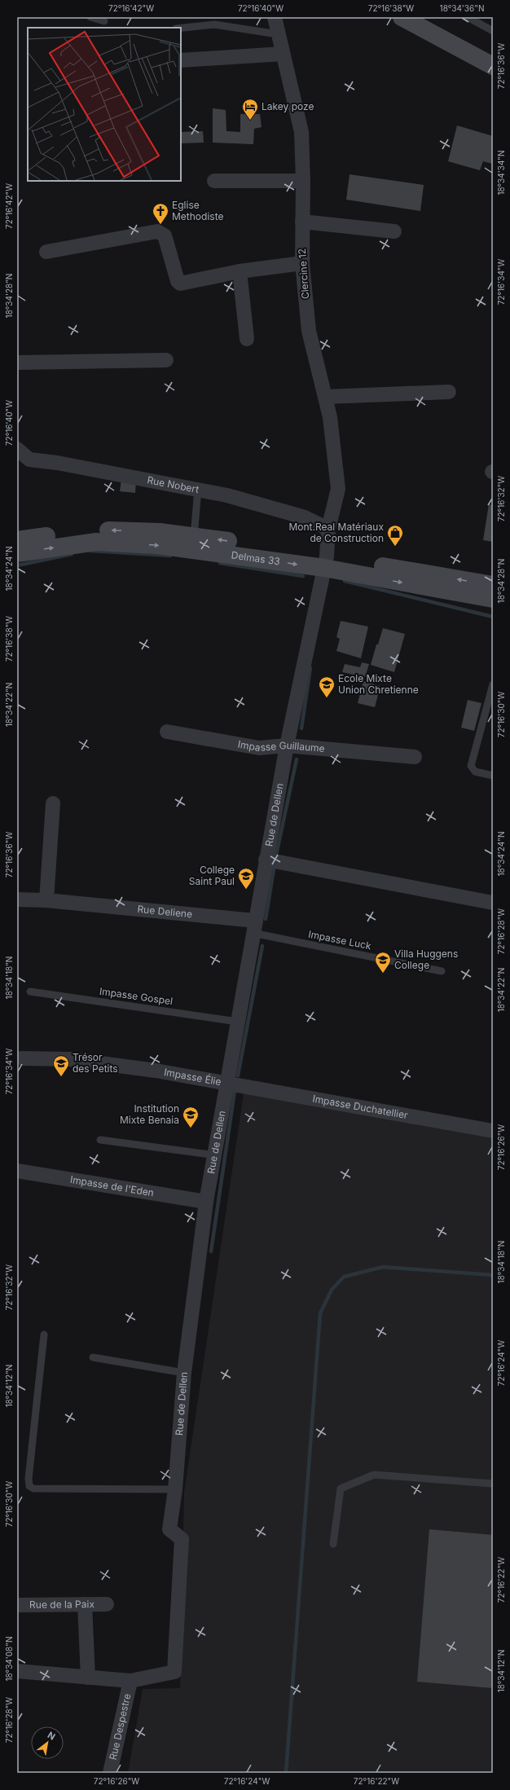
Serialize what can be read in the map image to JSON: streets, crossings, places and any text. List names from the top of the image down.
{
  "streets": {
    "main road": ["Delmas 33"],
    "street": [
      "Clercine 12",
      "Rue Nobert",
      "Impasse Guillaume",
      "Rue de Dellen",
      "Rue Deliene",
      "Impasse Élie",
      "Impasse Duchatellier",
      "Impasse de l'Eden",
      "Rue de la Paix",
      "Rue Despestre"
    ],
    "lane": ["Impasse Luck", "Impasse Gospel"]
  },
  "crossings": [
    ["Clercine 12", "Rue Nobert"],
    ["Clercine 12", "Delmas 33"],
    ["Clercine 12", "Rue de Dellen"],
    ["Delmas 33", "Rue de Dellen"],
    ["Impasse Guillaume", "Rue de Dellen"],
    ["Rue de Dellen", "Rue Deliene"],
    ["Rue de Dellen", "Impasse Luck"],
    ["Rue de Dellen", "Impasse Gospel"],
    ["Rue de Dellen", "Impasse Élie"],
    ["Rue de Dellen", "Impasse Duchatellier"],
    ["Rue de Dellen", "Impasse de l'Eden"],
    ["Rue de Dellen", "Rue Despestre"],
    ["Rue Deliene", "Impasse Luck"],
    ["Impasse Élie", "Impasse Duchatellier"]
  ],
  "places": {
    "hotel": ["Lakey poze"],
    "church": ["Eglise Methodiste"],
    "shop": ["Mont.Real Matériaux de Construction"],
    "school or university": [
      "Ecole Mixte Union Chretienne",
      "College Saint Paul",
      "Villa Huggens College",
      "Trésor des Petits",
      "Institution Mixte Benaia"
    ]
  },
  "north": "top right",
  "coordinates": [
    "72°16'42\"W",
    "72°16'40\"W",
    "72°16'38\"W",
    "18°34'36\"N",
    "72°16'36\"W",
    "18°34'34\"N",
    "72°16'34\"W",
    "18°34'28\"N",
    "72°16'32\"W",
    "18°34'24\"N",
    "18°34'22\"N",
    "72°16'30\"W",
    "72°16'28\"W",
    "18°34'18\"N",
    "72°16'26\"W",
    "72°16'24\"W",
    "18°34'12\"N",
    "72°16'22\"W",
    "18°34'08\"N"
  ]
}
